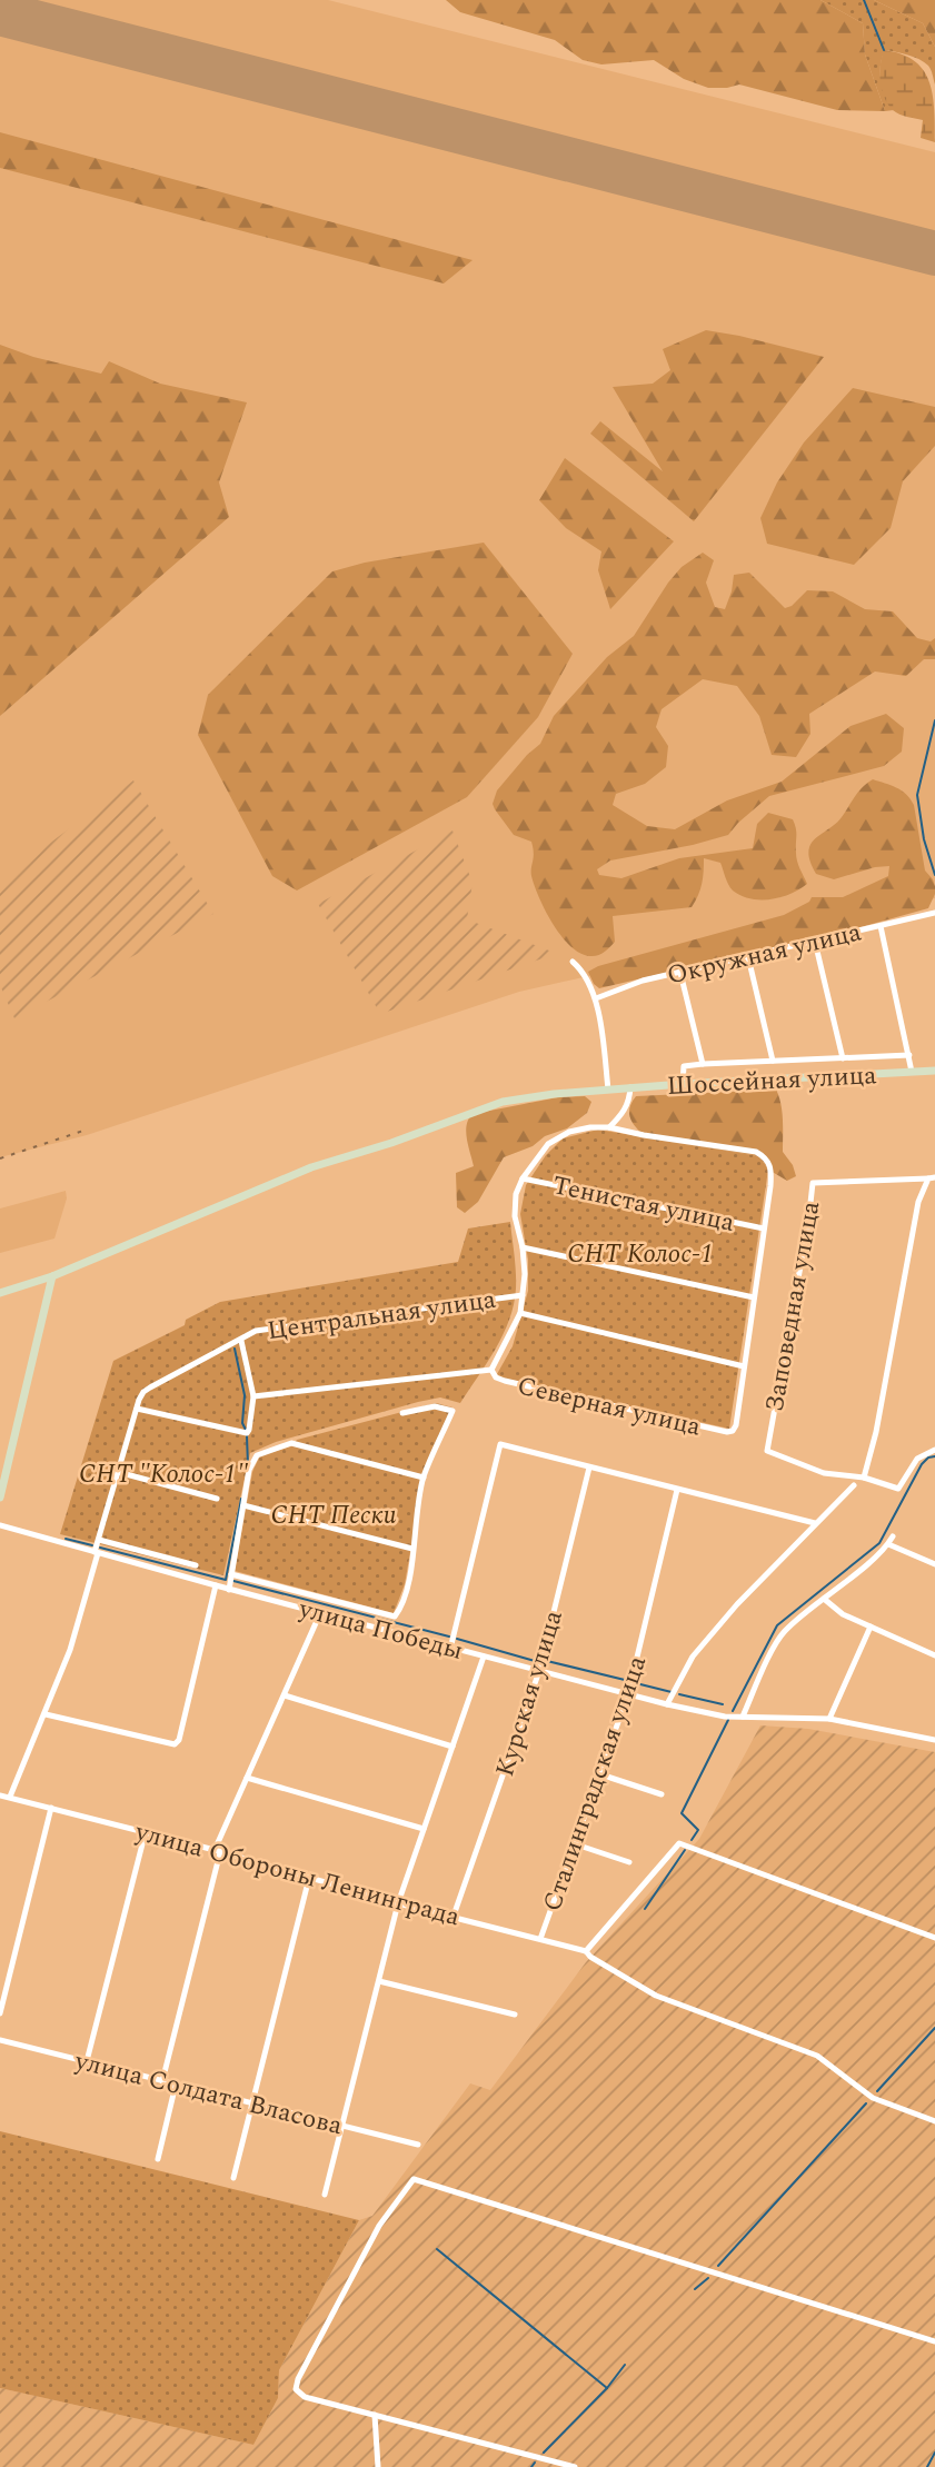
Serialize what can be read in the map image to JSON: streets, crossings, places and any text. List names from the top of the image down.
{
  "streets": {
    "main road": ["Шоссейная улица"],
    "street": [
      "Окружная улица",
      "Тенистая улица",
      "Заповедная улица",
      "Центральная улица",
      "Северная улица",
      "улица Победы",
      "Курская улица",
      "Сталинградская улица",
      "улица Обороны Ленинграда",
      "улица Солдата Власова"
    ]
  },
  "crossings": [
    ["Тенистая улица", "Центральная улица"],
    ["Центральная улица", "Северная улица"],
    ["Центральная улица", "улица Победы"],
    ["Центральная улица", "улица Обороны Ленинграда"],
    ["улица Победы", "Курская улица"],
    ["улица Победы", "Сталинградская улица"],
    ["Курская улица", "улица Обороны Ленинграда"],
    ["Сталинградская улица", "улица Обороны Ленинграда"]
  ],
  "parks": ["СНТ Колос-1", "СНТ \"Колос-1\"", "СНТ Пески"]
}
